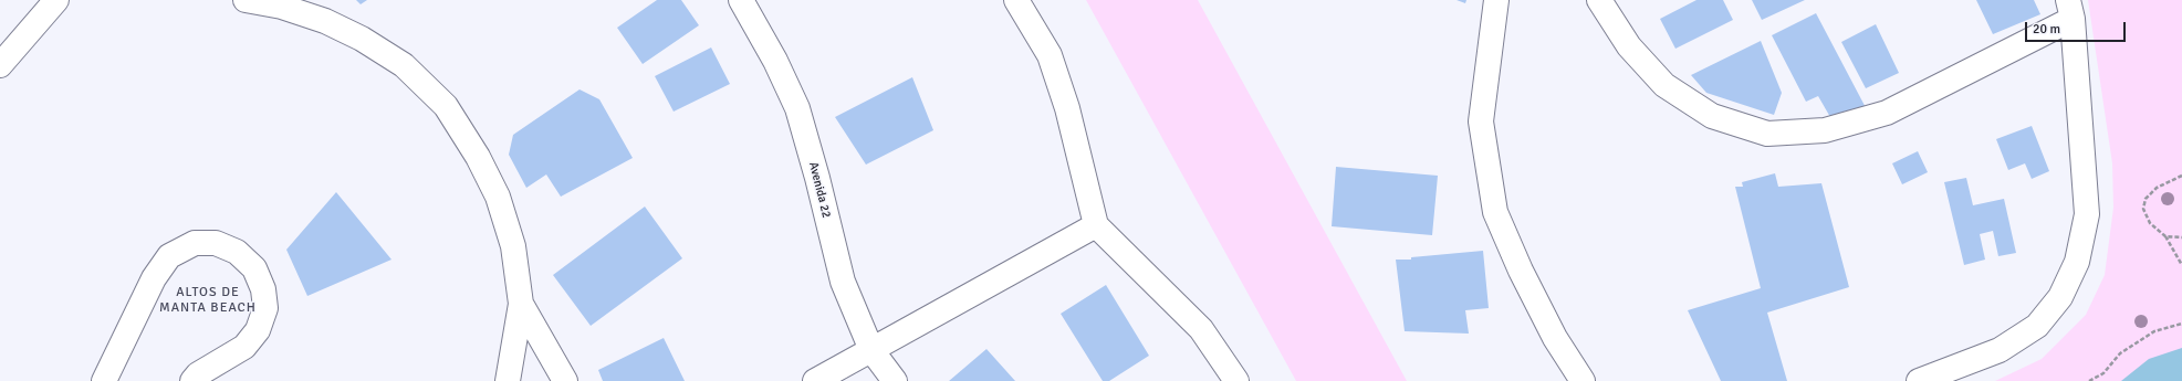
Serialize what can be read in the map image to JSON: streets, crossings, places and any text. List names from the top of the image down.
{
  "streets": {
    "street": ["Avenida 22"]
  },
  "districts": ["ALTOS DE MANTA BEACH"],
  "scale_bar": "20 m"
}
